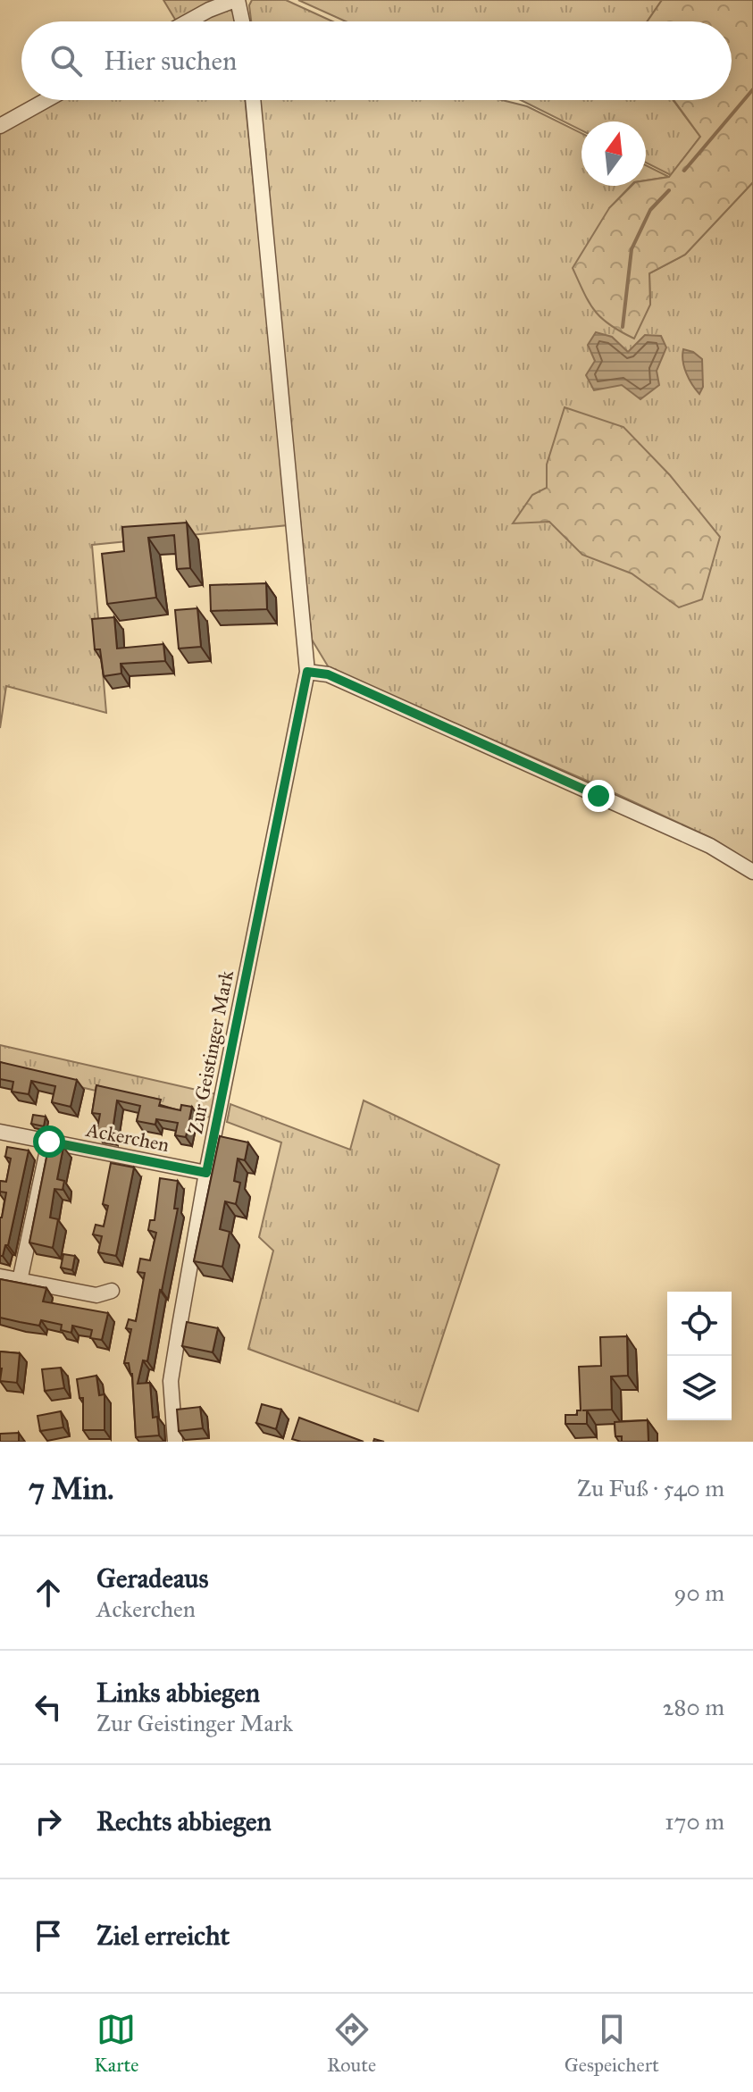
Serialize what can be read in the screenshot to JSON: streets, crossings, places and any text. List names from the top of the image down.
{
  "streets": {
    "street": ["Zur Geistinger Mark", "Ackerchen"]
  },
  "crossings": [
    ["Zur Geistinger Mark", "Ackerchen"]
  ],
  "north": "top",
  "page": {
    "search": "Hier suchen",
    "heading": ["7 Min.", "Zu Fuß · 540 m"],
    "list": [
      ["Geradeaus", "Ackerchen", "90 m"],
      ["Links abbiegen", "Zur Geistinger Mark", "280 m"],
      ["Rechts abbiegen", "170 m"],
      "Ziel erreicht"
    ],
    "nav": ["Karte", "Route", "Gespeichert"]
  }
}
